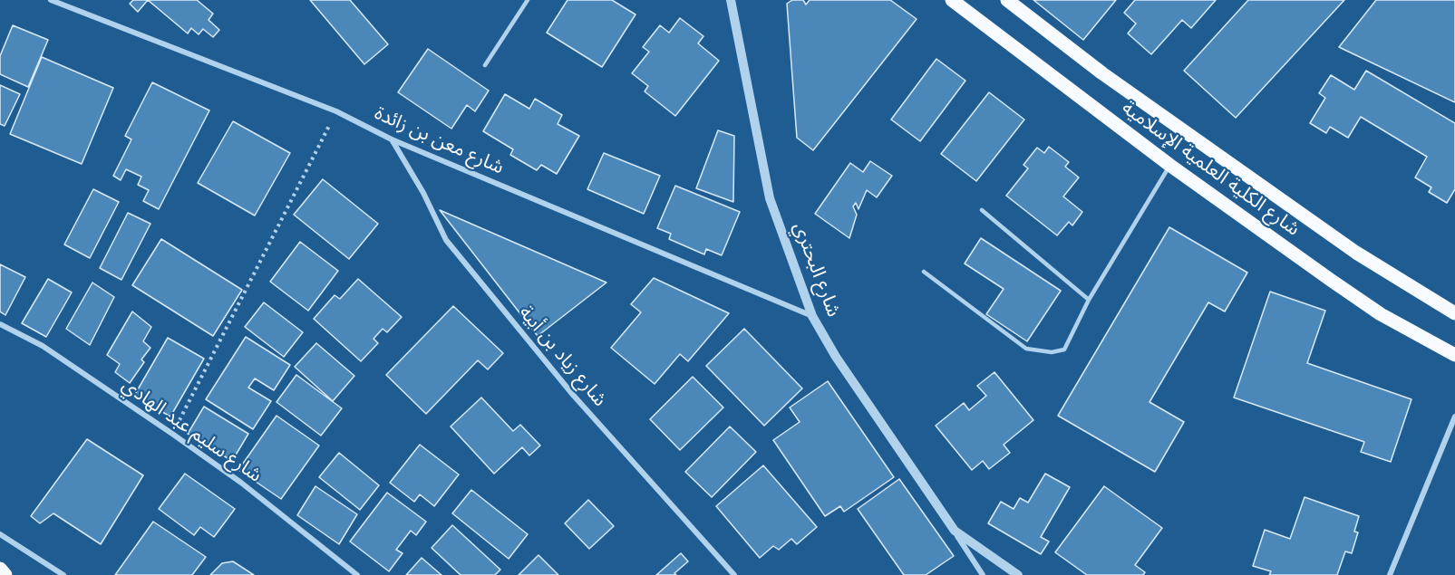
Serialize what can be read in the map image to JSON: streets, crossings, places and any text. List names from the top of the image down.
{
  "streets": {
    "main road": ["شارع الكلية العلمية الإسلامية"],
    "street": [
      "شارع معن بن زائدة",
      "شارع البحتري",
      "شارع زياد بن أبية",
      "شارع سليم عبد الهادي"
    ]
  },
  "crossings": [
    ["شارع معن بن زائدة", "شارع البحتري"],
    ["شارع معن بن زائدة", "شارع زياد بن أبية"]
  ]
}
